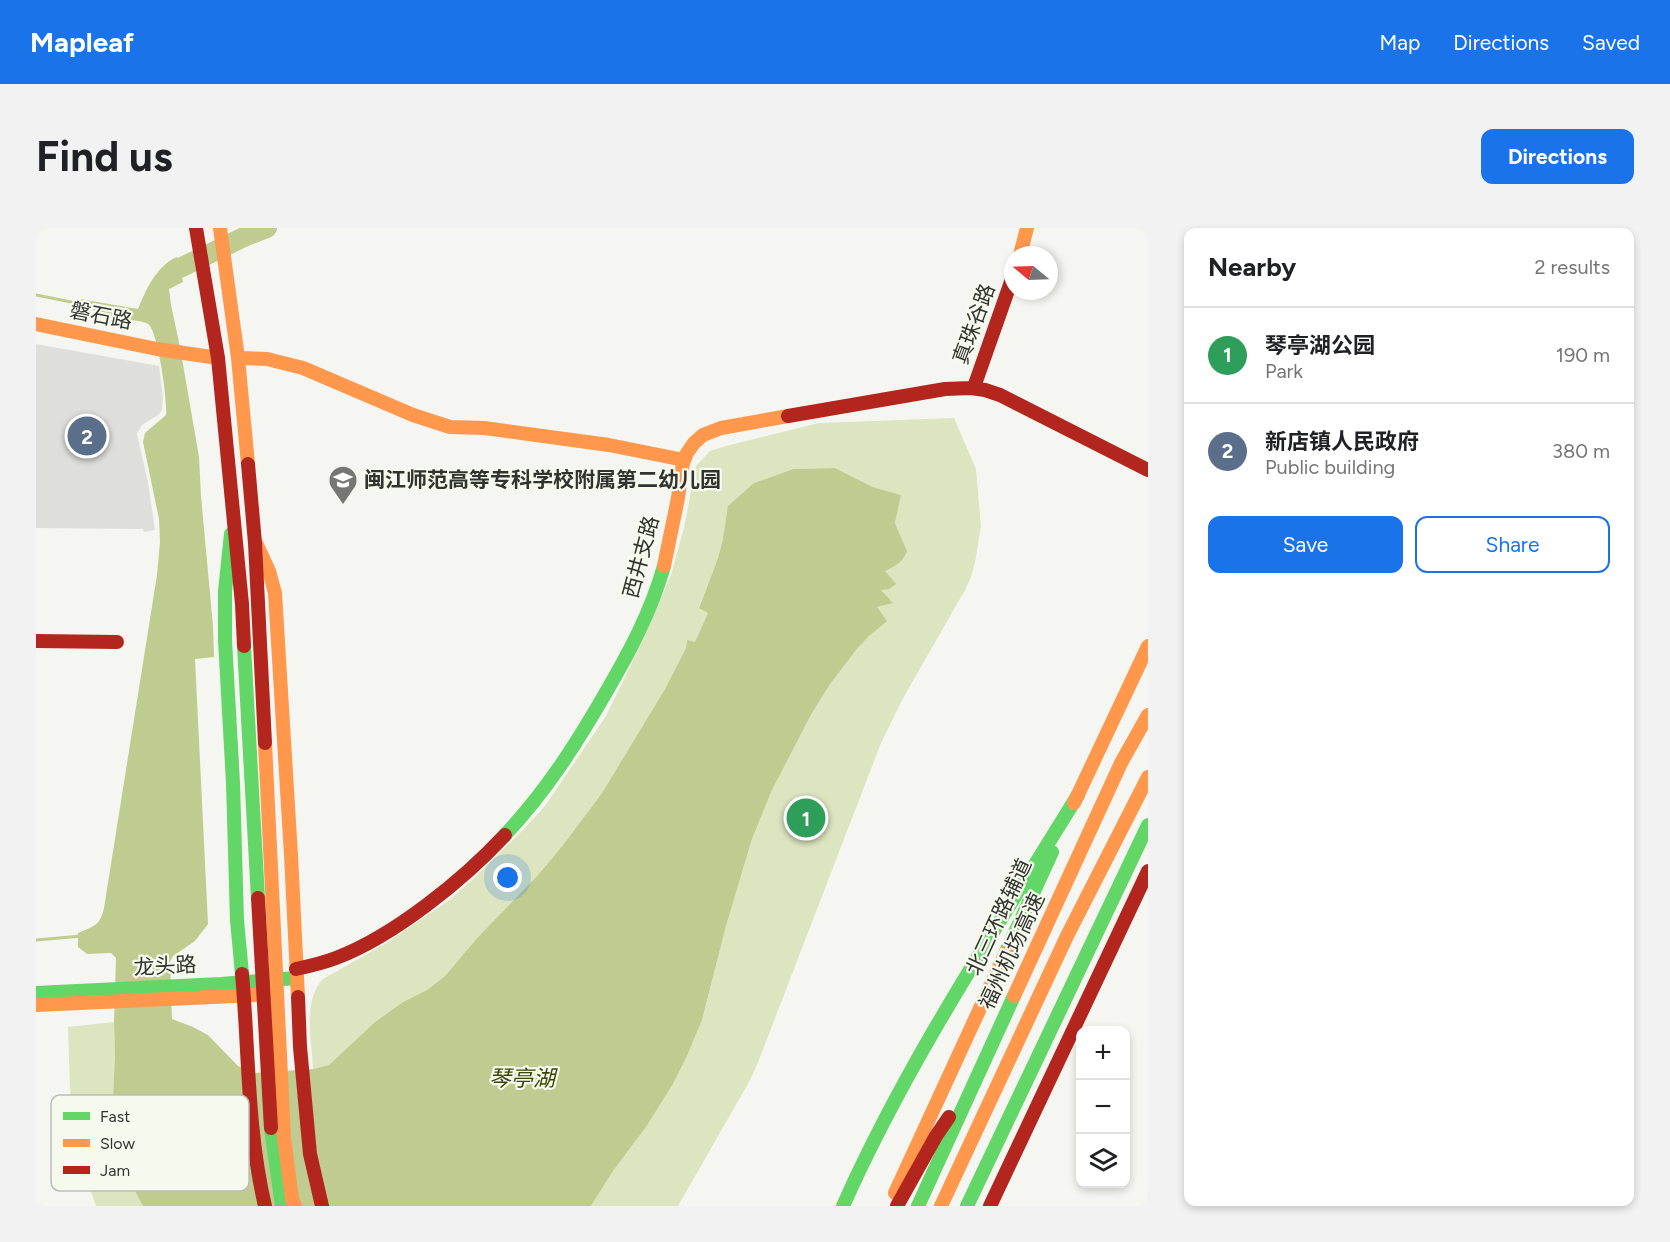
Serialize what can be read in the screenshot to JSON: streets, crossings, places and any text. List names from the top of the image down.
{
  "streets": {
    "main road": [
      "磐石路",
      "真珠谷路",
      "西井支路",
      "北三环路辅道",
      "福州机场高速",
      "龙头路"
    ]
  },
  "crossings": [
    ["真珠谷路", "西井支路"],
    ["西井支路", "龙头路"]
  ],
  "water": ["琴亭湖"],
  "places": {
    "school or university": ["闽江师范高等专科学校附属第二幼儿园"]
  },
  "legend": ["Fast", "Slow", "Jam"],
  "north": "left",
  "page": {
    "header": "Mapleaf",
    "nav": ["Map", "Directions", "Saved"],
    "buttons": [
      "Directions",
      ["Save", "Share"]
    ],
    "title": "Find us",
    "heading": ["Nearby", "2 results"],
    "list": [
      {
        "mark": "1",
        "name": "琴亭湖公园",
        "note": "Park",
        "value": "190 m"
      },
      {
        "mark": "2",
        "name": "新店镇人民政府",
        "note": "Public building",
        "value": "380 m"
      }
    ],
    "pins": ["2", "1"],
    "map_buttons": ["+", "−"]
  }
}
